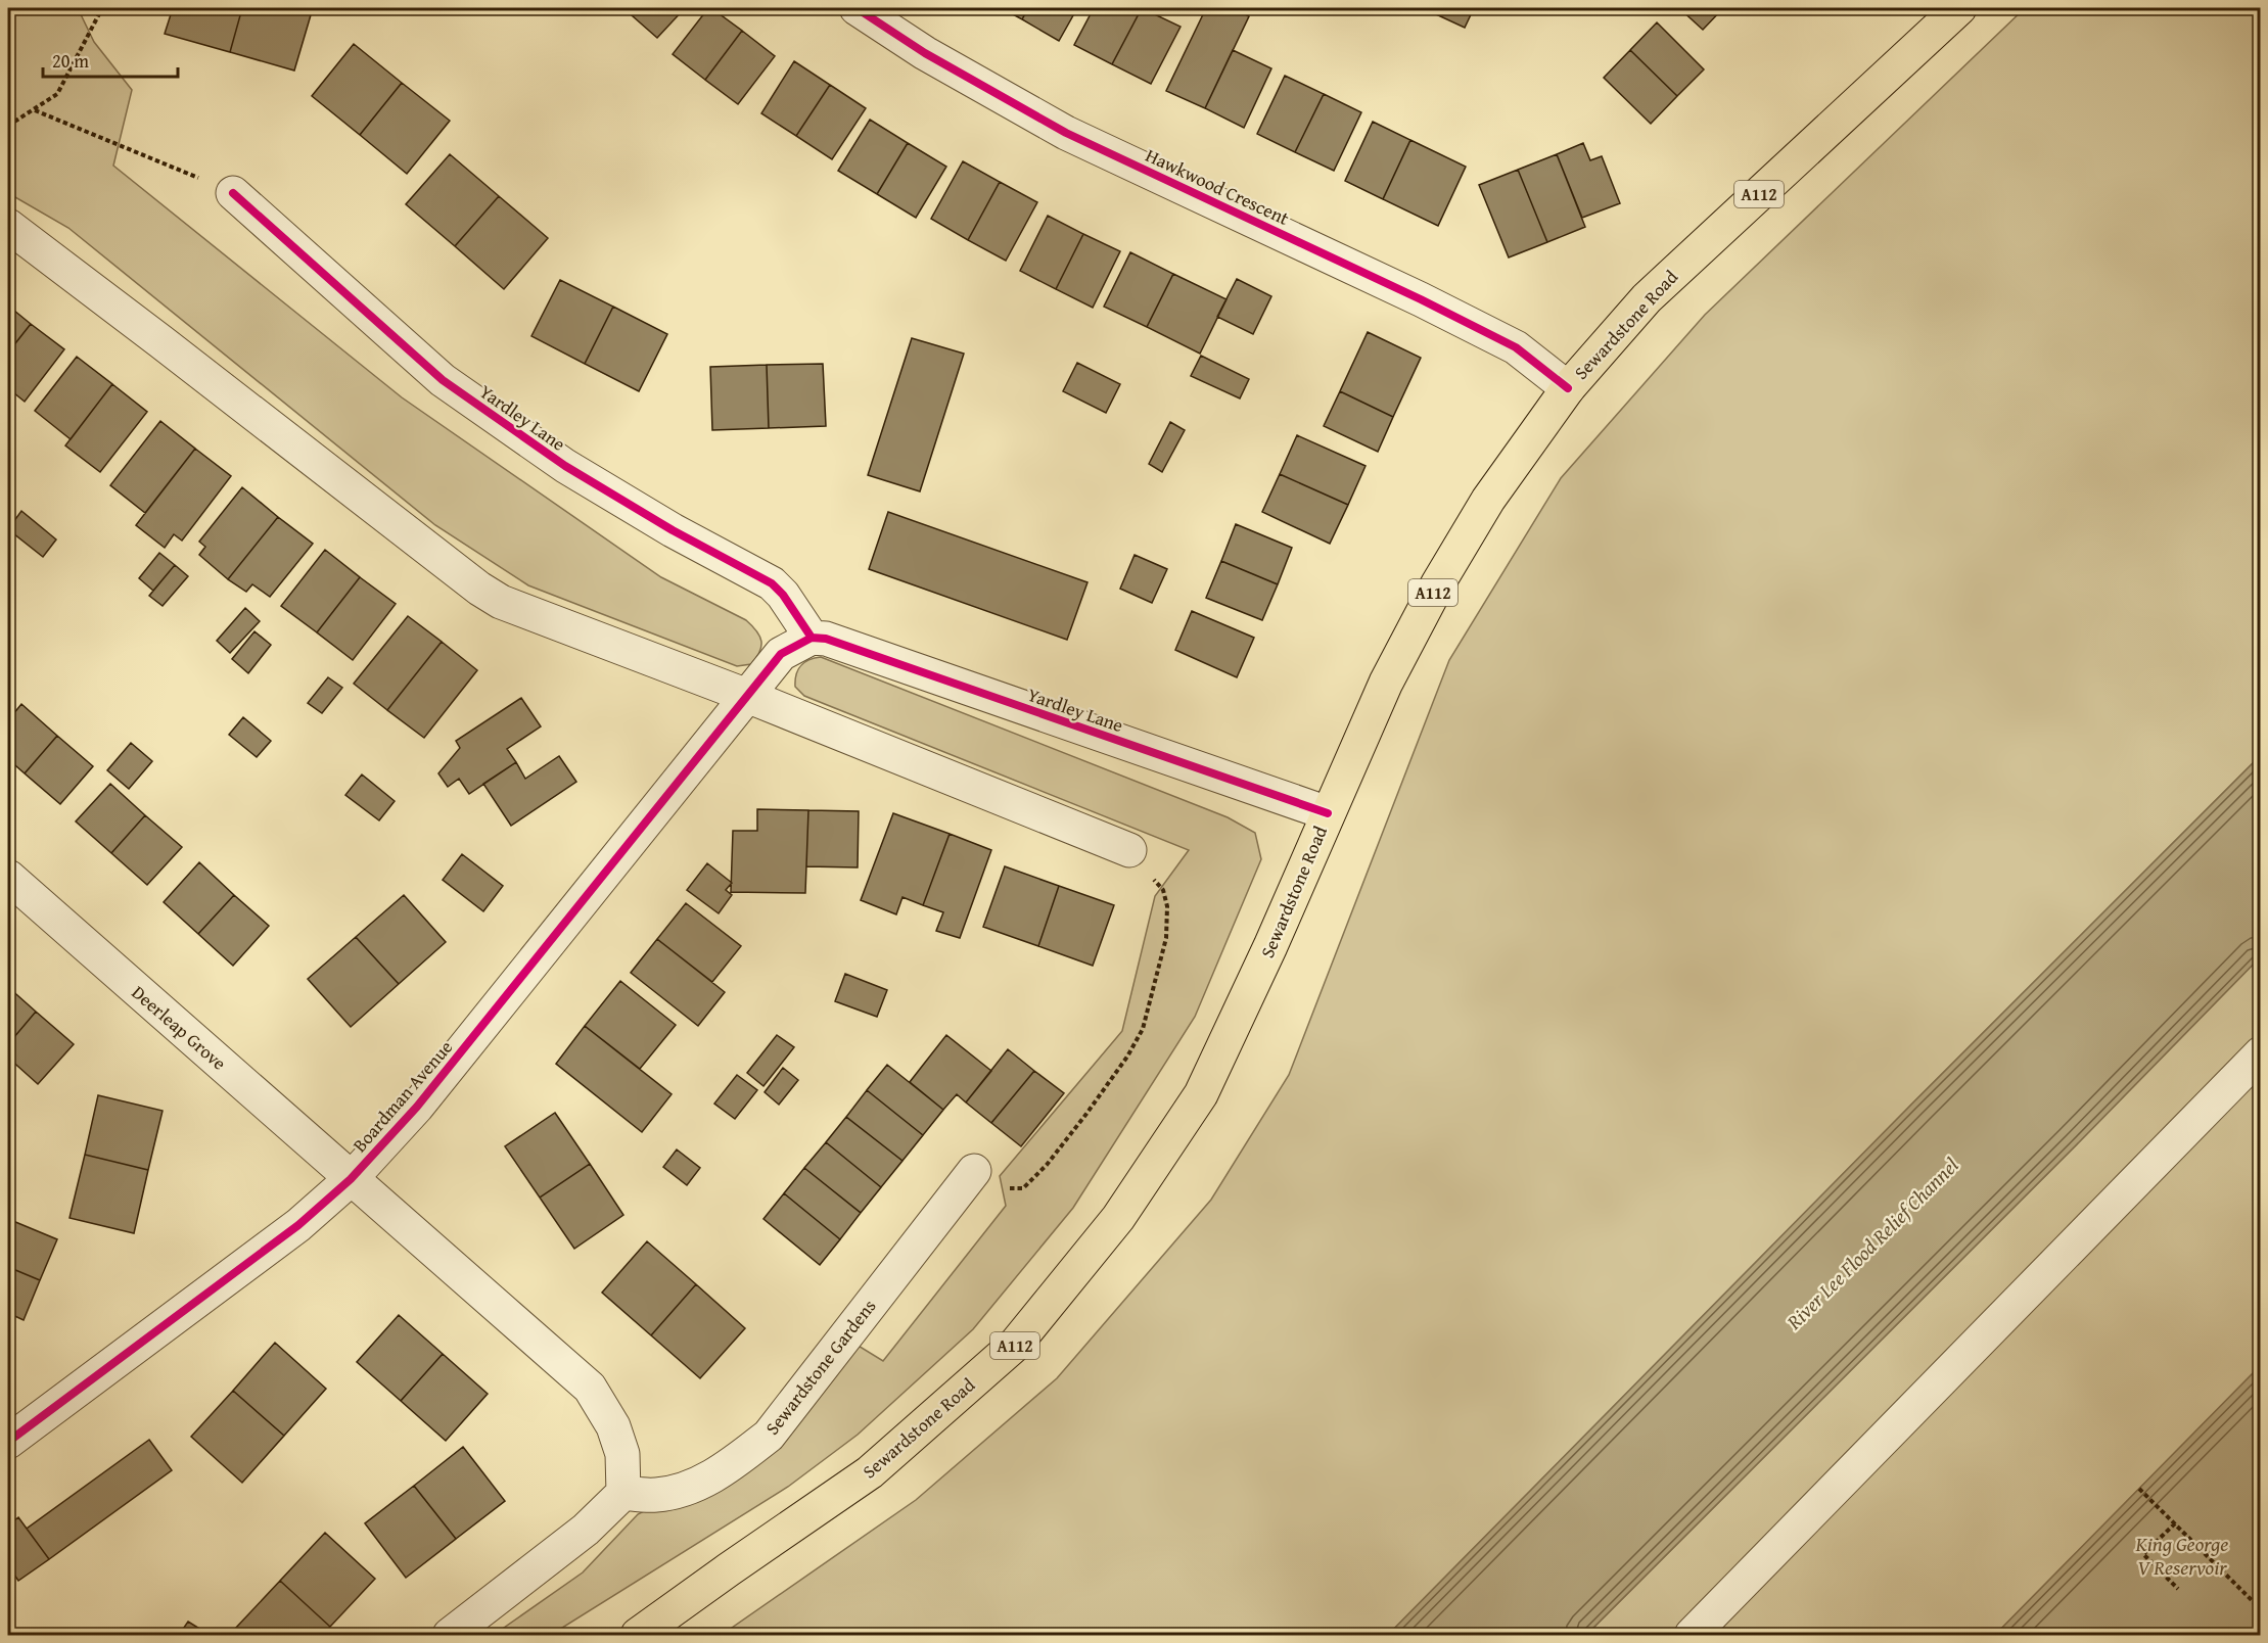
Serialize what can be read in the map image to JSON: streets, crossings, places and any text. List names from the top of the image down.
{
  "streets": {
    "main road": ["A112", "Sewardstone Road"],
    "street": [
      "Hawkwood Crescent",
      "Yardley Lane",
      "Deerleap Grove",
      "Boardman Avenue",
      "Sewardstone Gardens"
    ]
  },
  "crossings": [
    ["Hawkwood Crescent", "Sewardstone Road"],
    ["Sewardstone Road", "Yardley Lane"],
    ["Deerleap Grove", "Boardman Avenue"]
  ],
  "water": ["River Lee Flood Relief Channel", "King George V Reservoir"],
  "scale_bar": "20 m"
}
